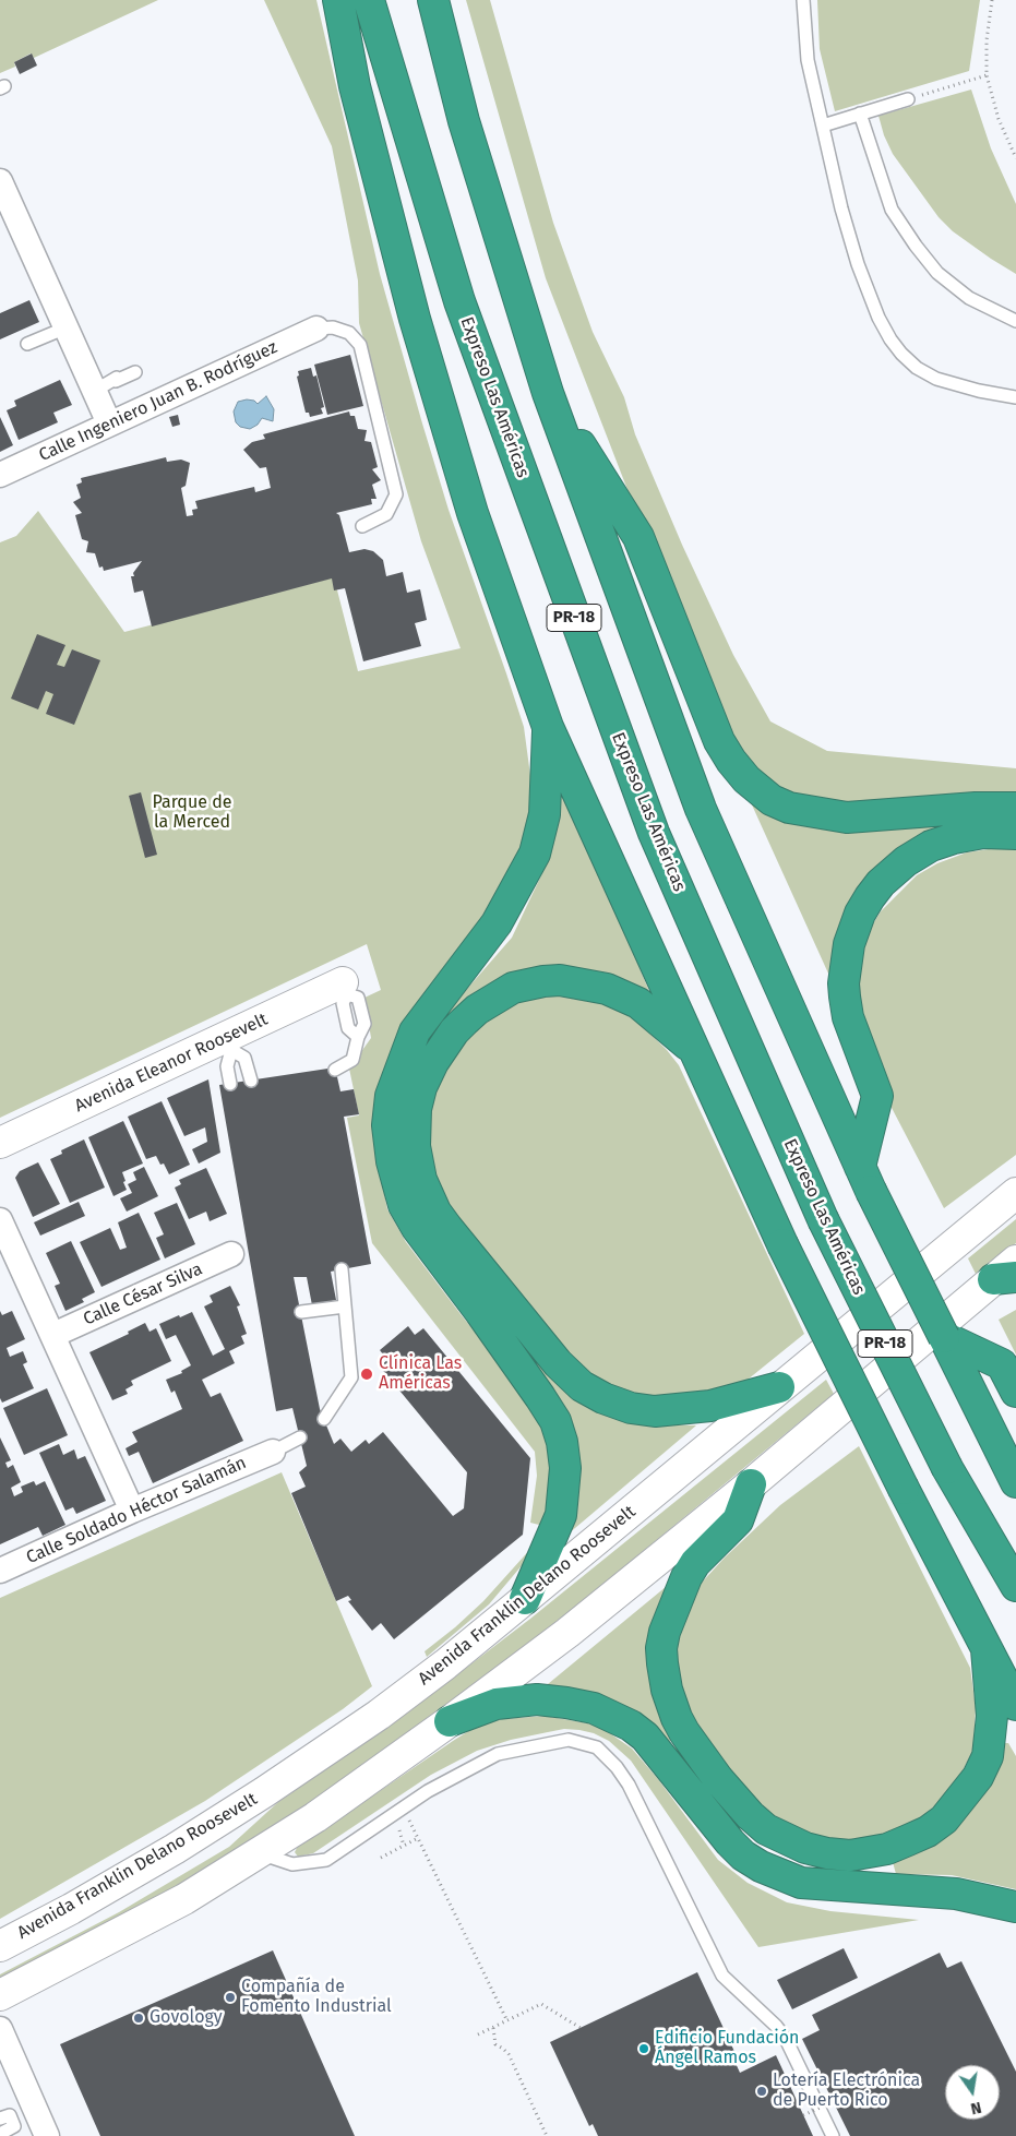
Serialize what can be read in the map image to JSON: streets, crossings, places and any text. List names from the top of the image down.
{
  "streets": {
    "highway": ["Expreso Las Américas", "PR-18"],
    "main road": ["Avenida Eleanor Roosevelt", "Avenida Franklin Delano Roosevelt"],
    "street": ["Calle Ingeniero Juan B. Rodríguez", "Calle César Silva", "Calle Soldado Héctor Salamán"]
  },
  "parks": ["Parque de la Merced"],
  "places": [
    "Clínica Las Américas",
    "Compañía de Fomento Industrial",
    "Govology",
    "Edificio Fundación Ángel Ramos",
    "Lotería Electrónica de Puerto Rico"
  ],
  "north": "bottom"
}
